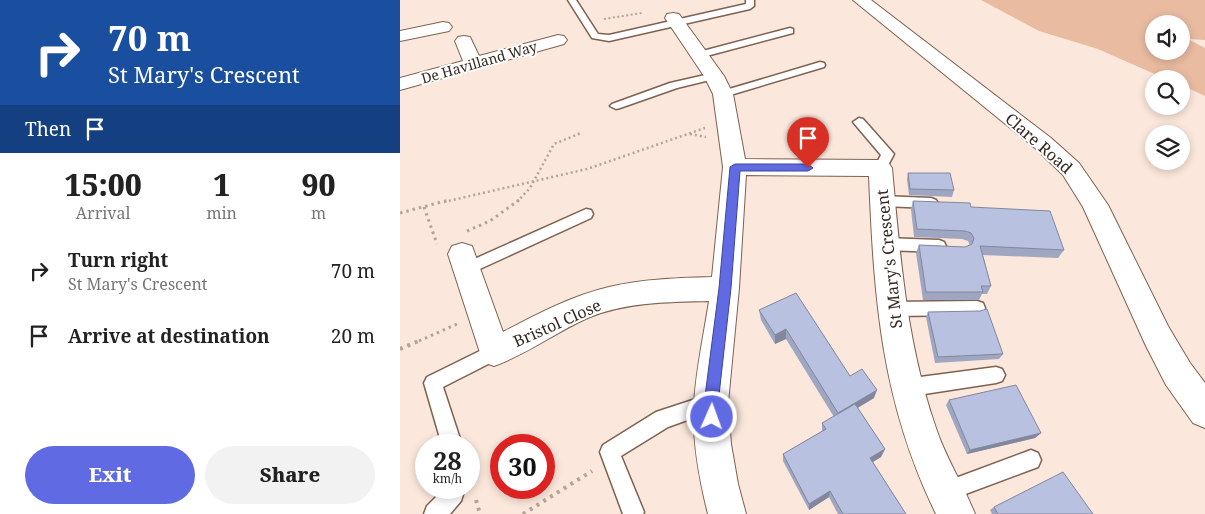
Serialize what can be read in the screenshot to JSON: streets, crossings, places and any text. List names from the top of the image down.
{
  "streets": {
    "street": [
      "De Havilland Way",
      "Clare Road",
      "St Mary's Crescent",
      "Bristol Close"
    ]
  },
  "page": {
    "turn": ["70 m", "St Mary's Crescent"],
    "then": "Then",
    "eta": [
      "15:00",
      "Arrival",
      "1",
      "min",
      "90",
      "m"
    ],
    "list": [
      {
        "name": "Turn right",
        "note": "St Mary's Crescent",
        "value": "70 m"
      },
      {
        "name": "Arrive at destination",
        "value": "20 m"
      }
    ],
    "speed": "28 km/h",
    "limit": "30",
    "buttons": ["Exit", "Share"]
  }
}
